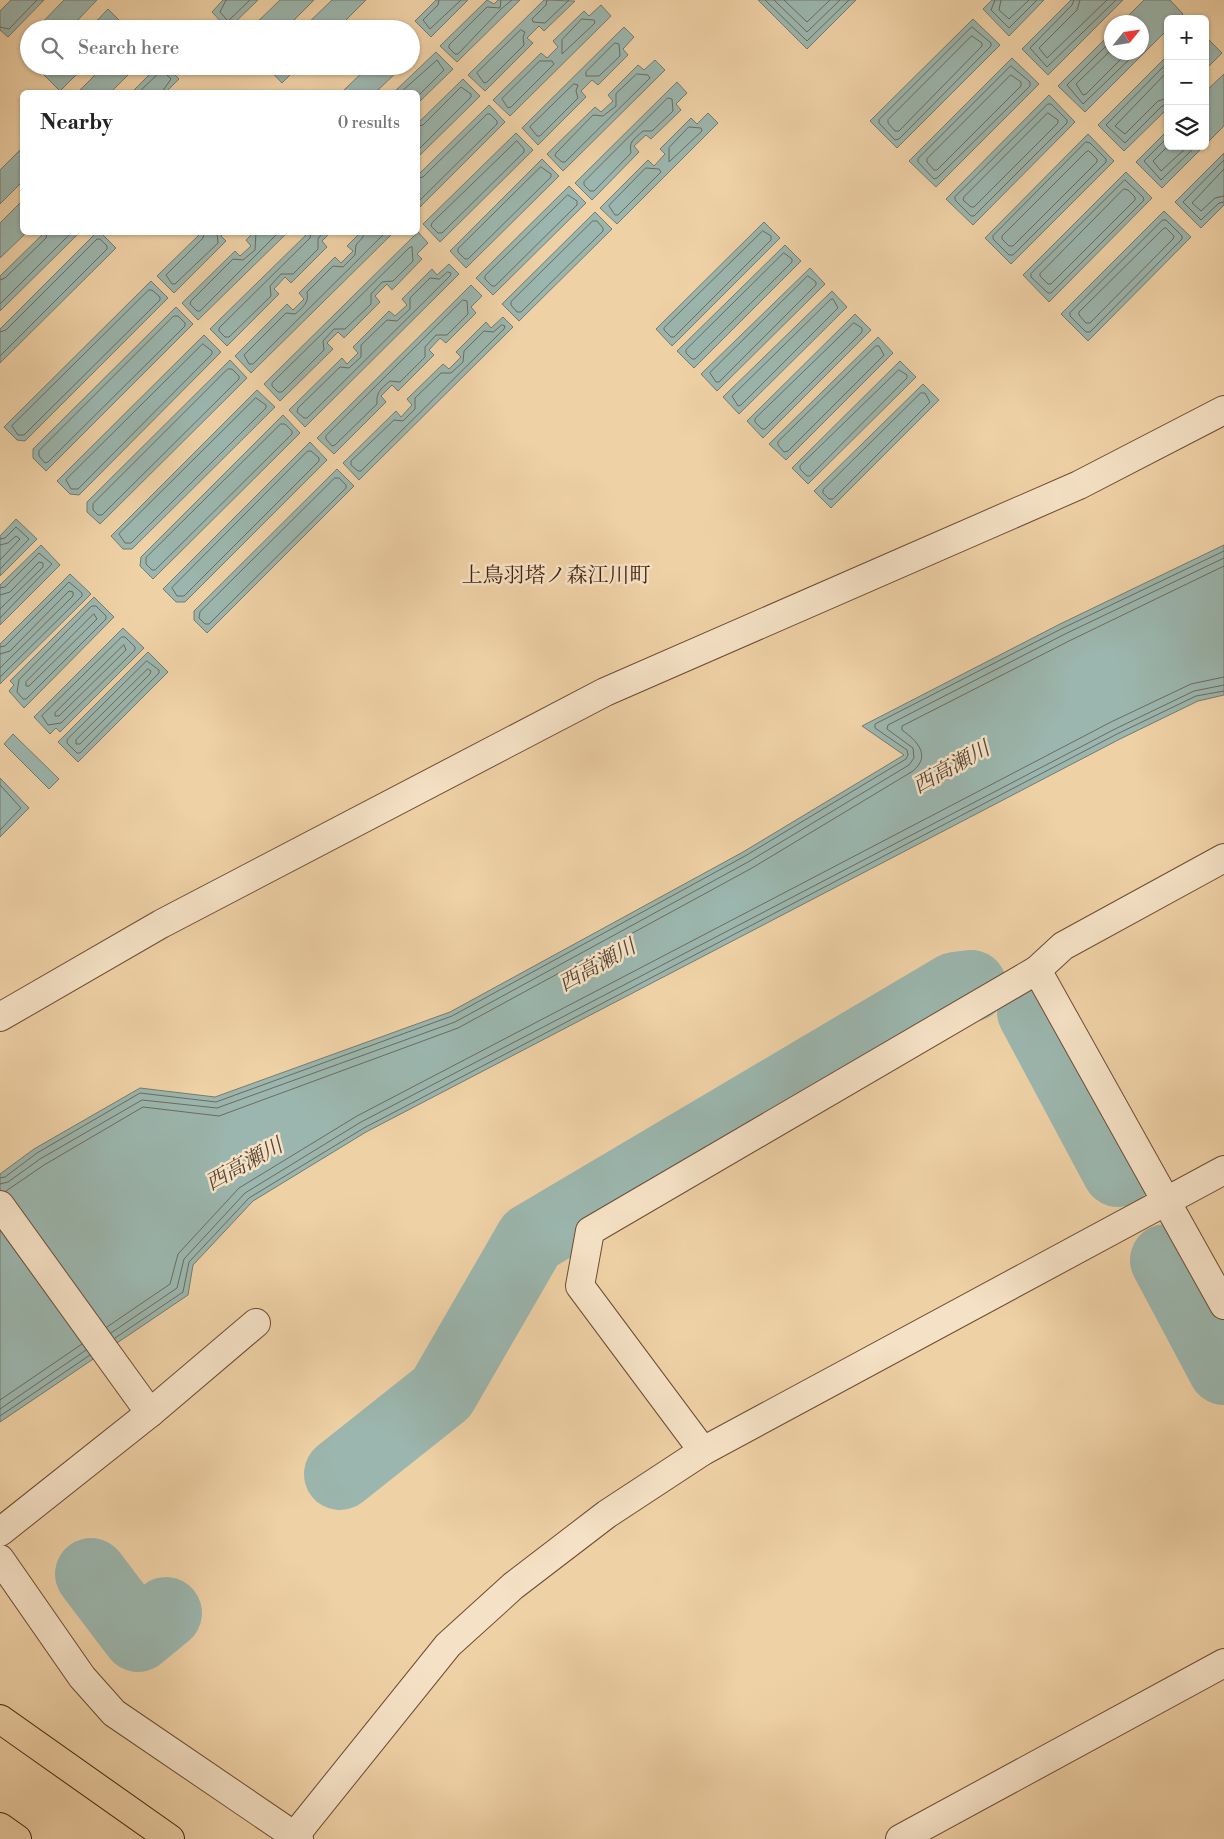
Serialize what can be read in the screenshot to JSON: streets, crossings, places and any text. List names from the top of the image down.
{
  "districts": ["上鳥羽塔ノ森江川町"],
  "water": ["西高瀬川"],
  "north": "top right",
  "page": {
    "map_buttons": ["+", "−"],
    "search": "Search here",
    "heading": ["Nearby", "0 results"]
  }
}
